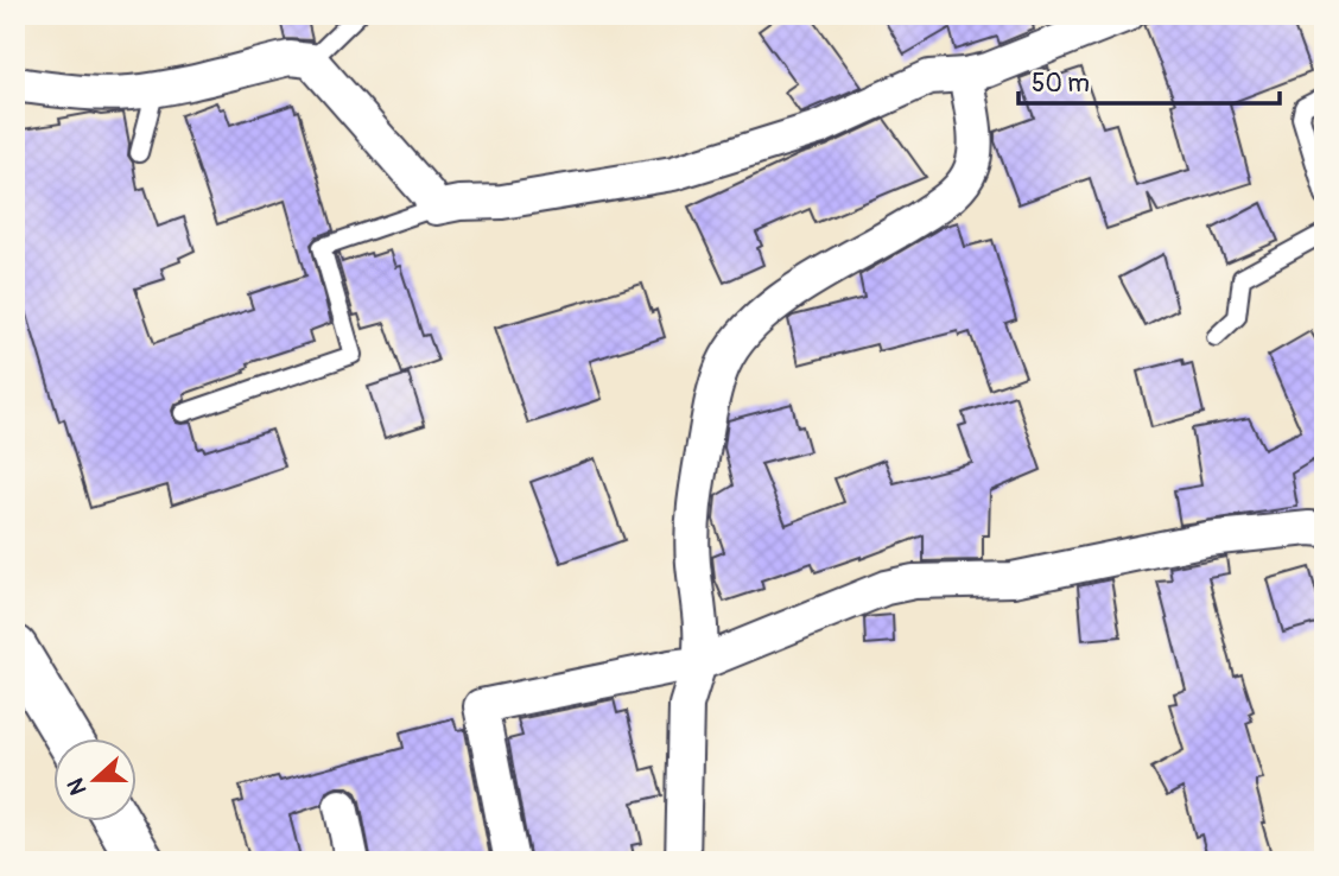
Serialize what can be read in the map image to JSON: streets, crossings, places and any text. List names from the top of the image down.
{
  "scale_bar": "50 m",
  "north": "left"
}
